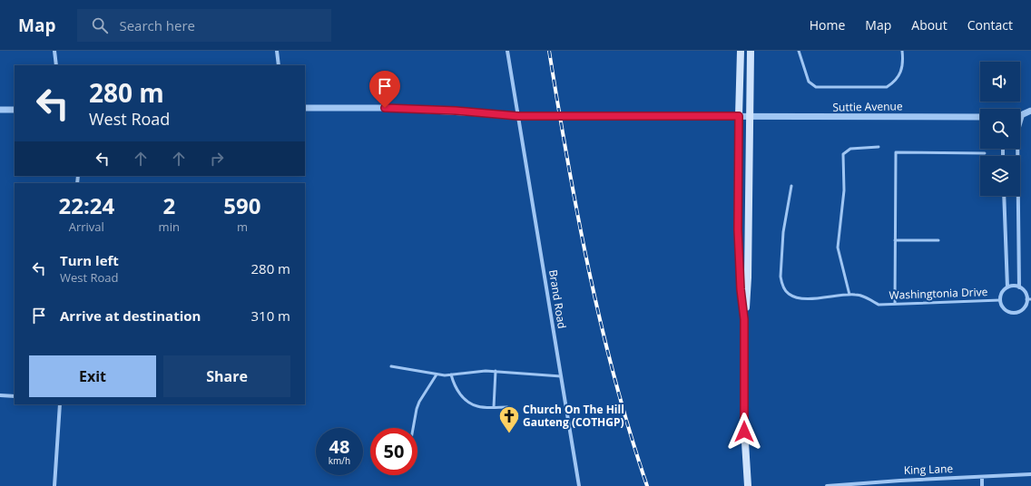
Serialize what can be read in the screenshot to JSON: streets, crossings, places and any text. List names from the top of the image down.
{
  "streets": {
    "street": ["Suttie Avenue", "Brand Road", "King Lane"],
    "lane": ["Washingtonia Drive"]
  },
  "crossings": [
    ["Suttie Avenue", "Brand Road"]
  ],
  "places": {
    "church": ["Church On The Hill Gauteng (COTHGP)"]
  },
  "page": {
    "header": "Map",
    "search": "Search here",
    "nav": [
      "Home",
      "Map",
      "About",
      "Contact"
    ],
    "turn": ["280 m", "West Road"],
    "eta": [
      "22:24",
      "Arrival",
      "2",
      "min",
      "590",
      "m"
    ],
    "list": [
      {
        "name": "Turn left",
        "note": "West Road",
        "value": "280 m"
      },
      {
        "name": "Arrive at destination",
        "value": "310 m"
      }
    ],
    "buttons": ["Exit", "Share"],
    "speed": "48 km/h",
    "limit": "50"
  }
}
